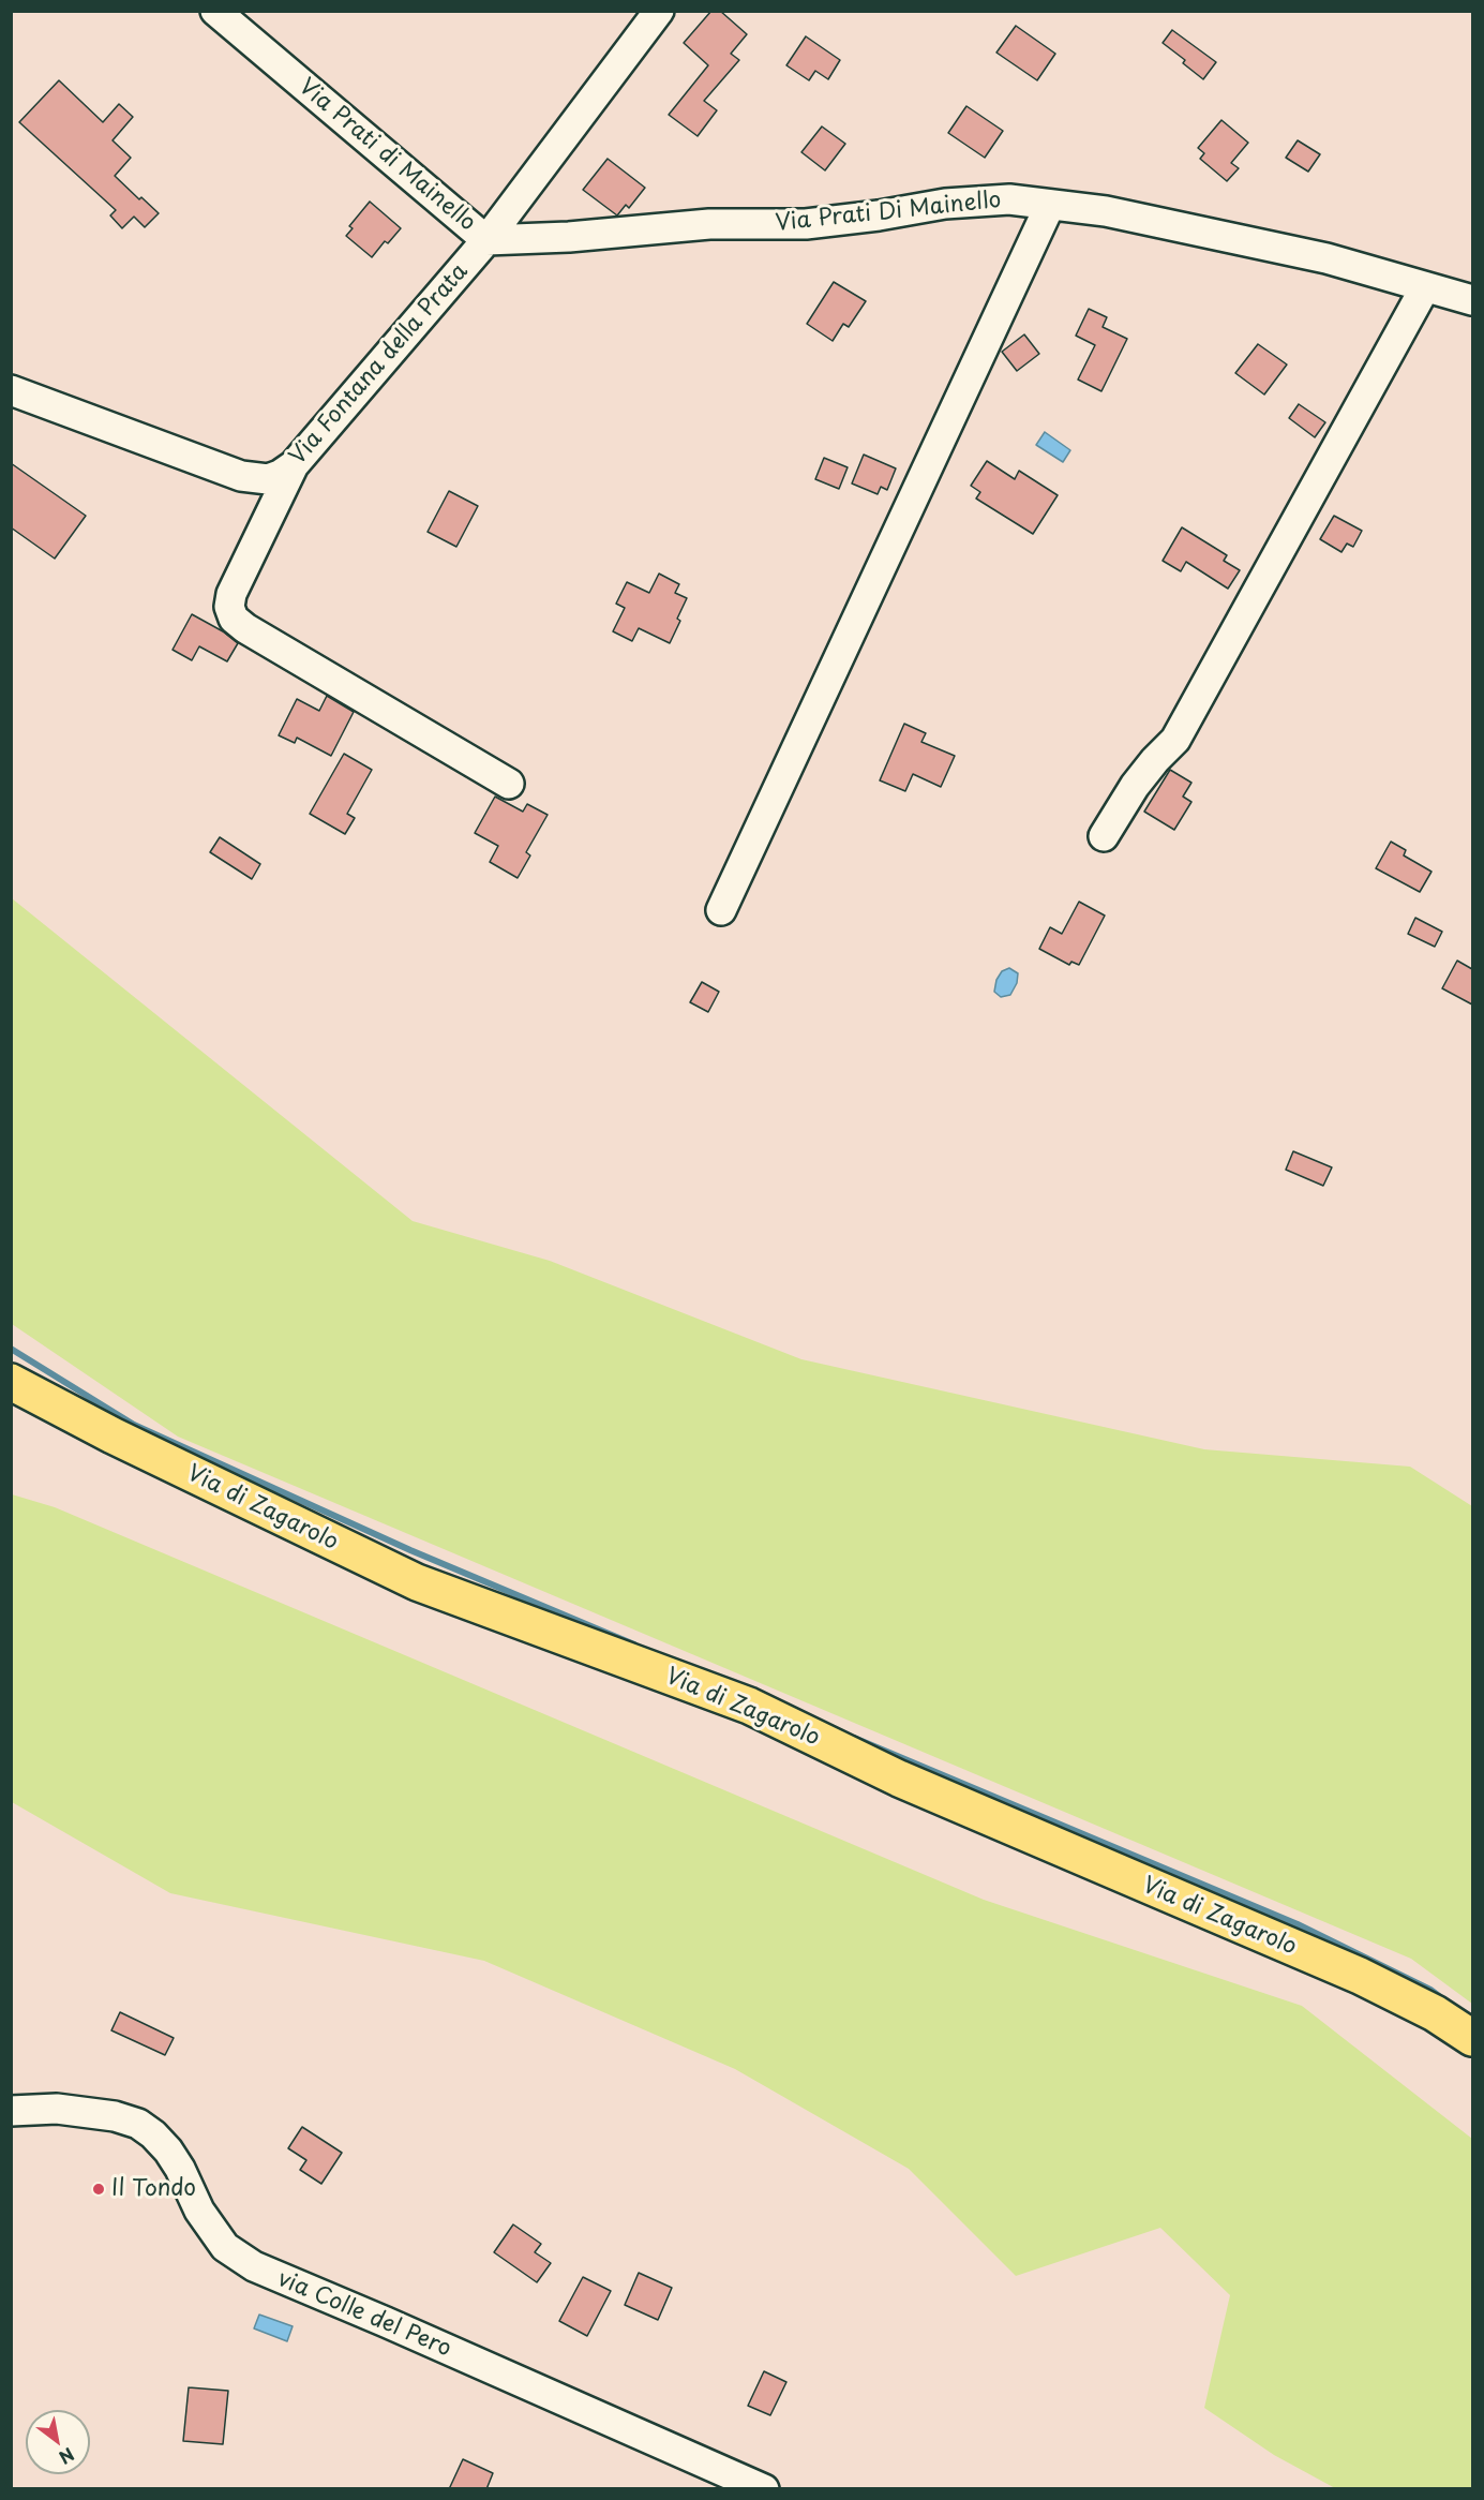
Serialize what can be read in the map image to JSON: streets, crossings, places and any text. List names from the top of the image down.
{
  "streets": {
    "main road": ["Via di Zagarolo"],
    "street": [
      "Via Prati di Mainello",
      "Via Prati Di Mainello",
      "Via Fontana della Prata",
      "via Colle del Pero"
    ]
  },
  "crossings": [
    ["Via Prati di Mainello", "Via Prati Di Mainello"],
    ["Via Prati di Mainello", "Via Fontana della Prata"],
    ["Via Prati Di Mainello", "Via Fontana della Prata"]
  ],
  "places": ["Il Tondo"],
  "north": "bottom right"
}
